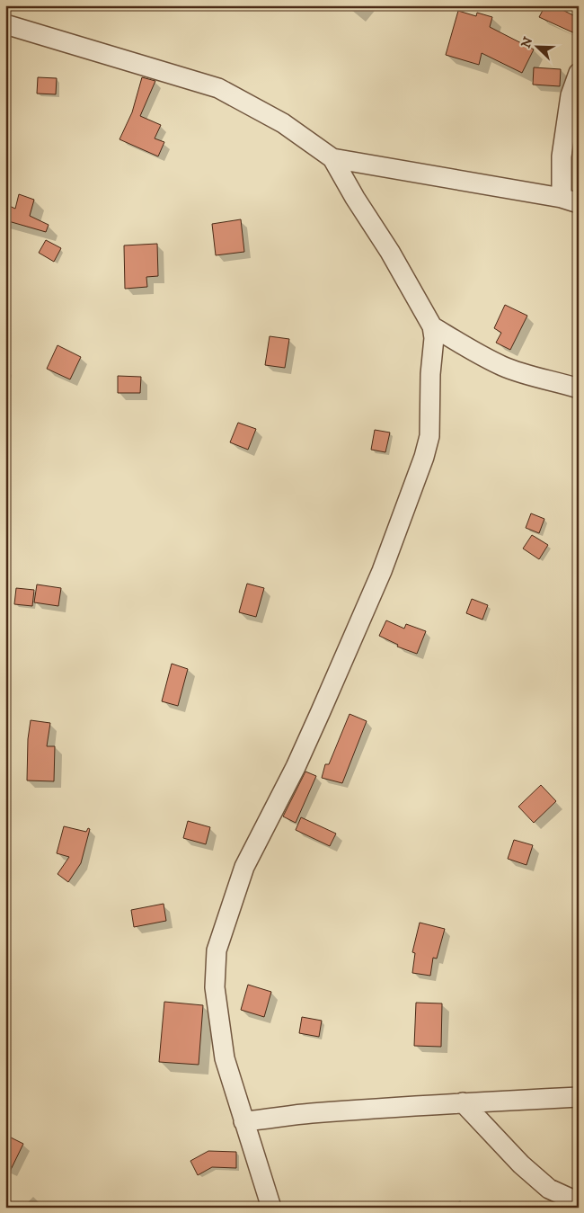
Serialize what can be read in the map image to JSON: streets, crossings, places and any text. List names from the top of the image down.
{
  "north": "top left"
}
